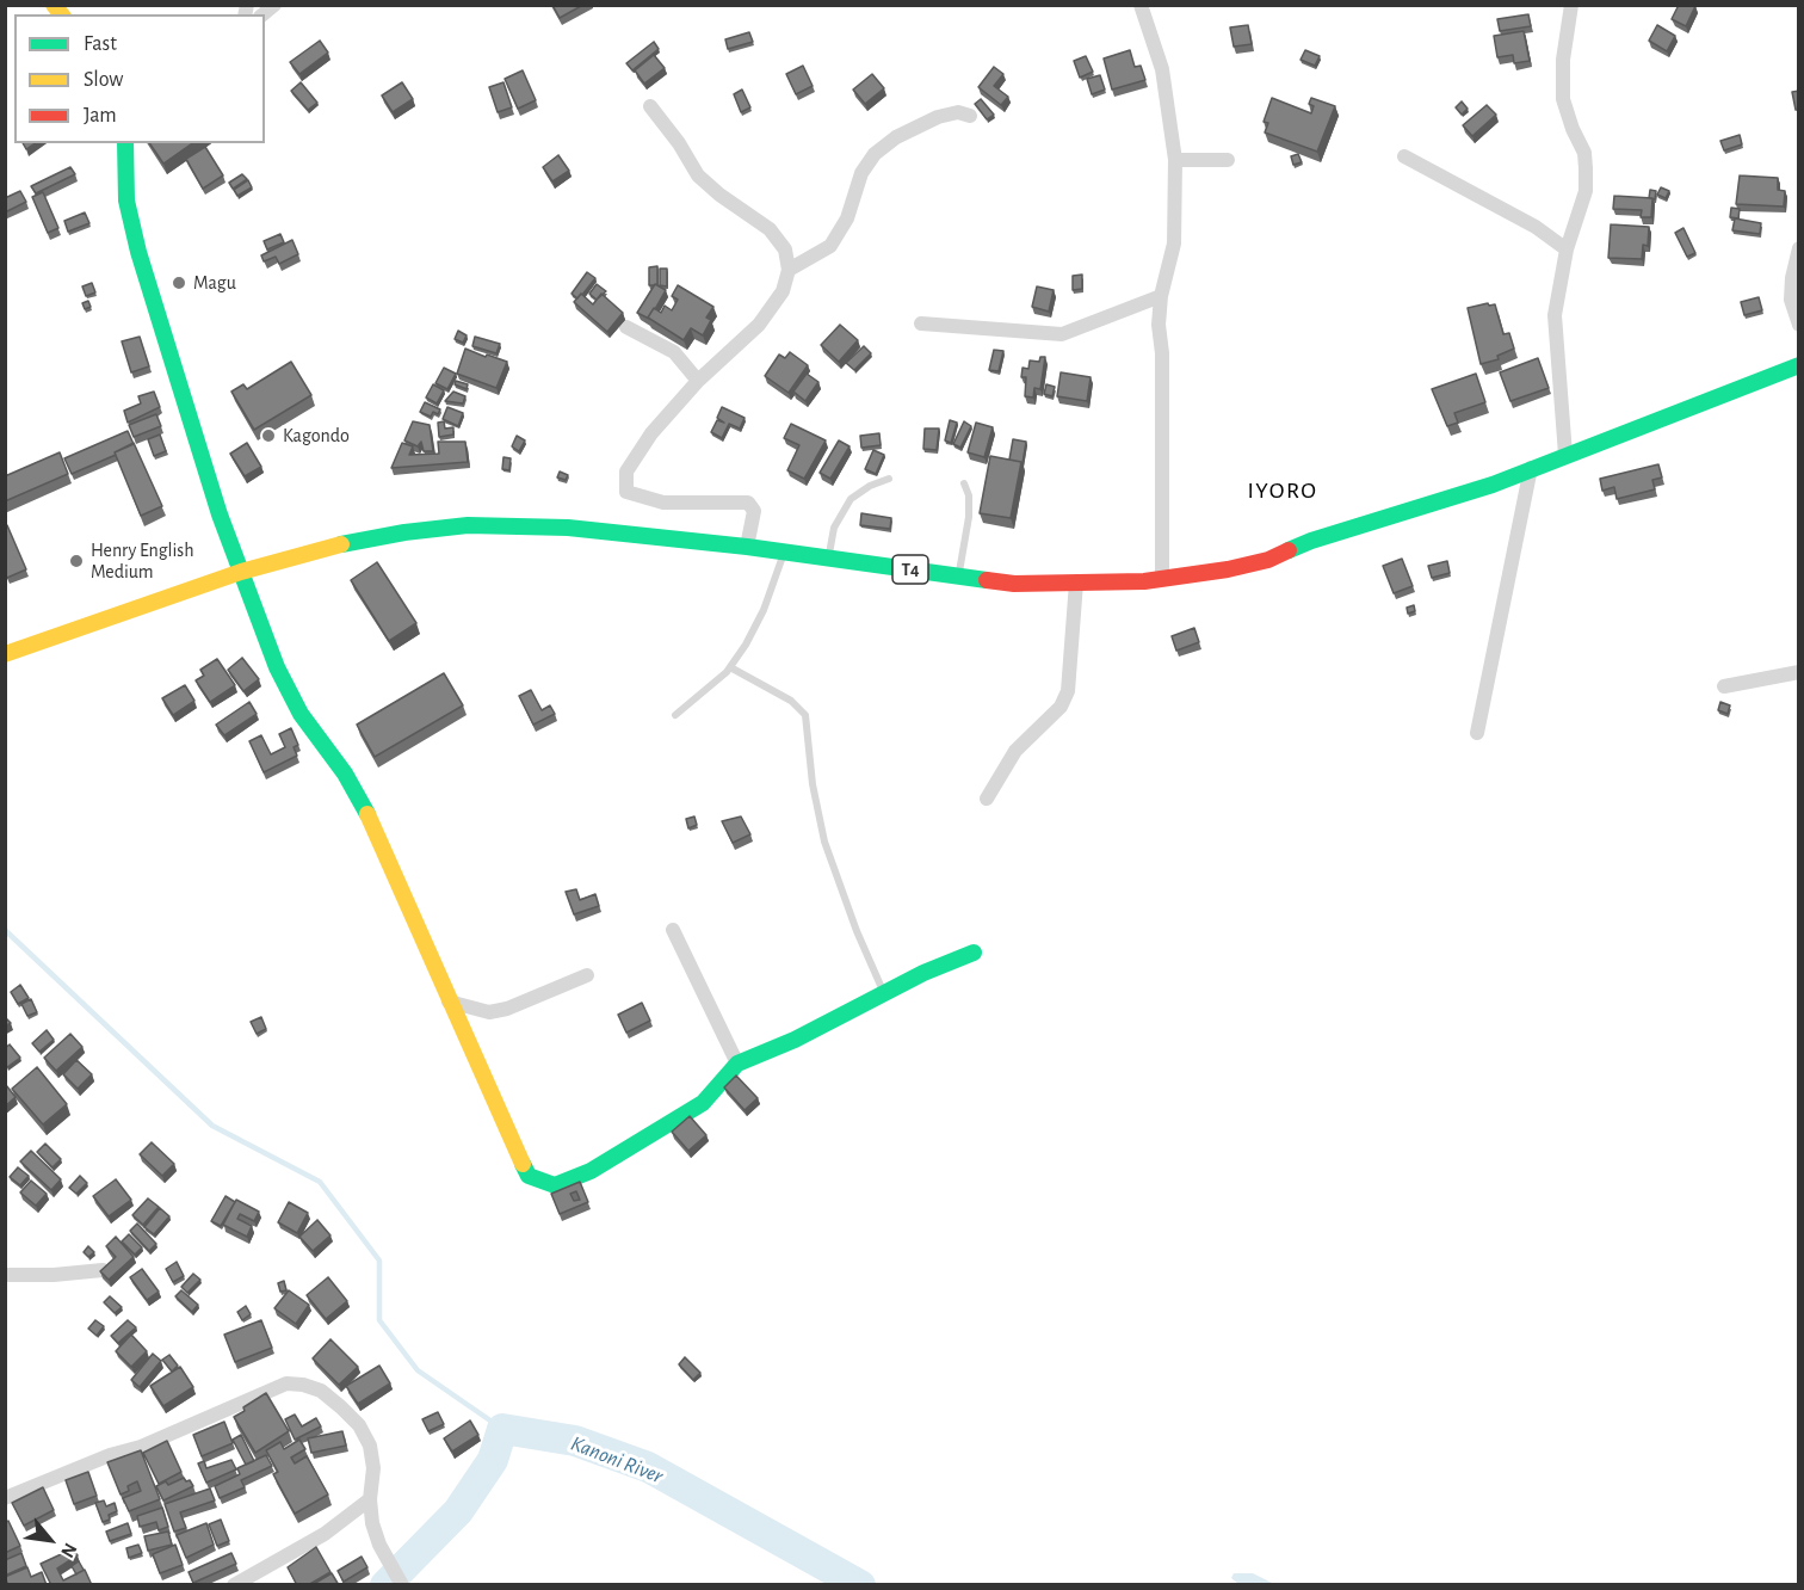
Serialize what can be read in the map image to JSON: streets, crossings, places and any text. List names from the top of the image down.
{
  "streets": {
    "main road": ["T4"]
  },
  "districts": ["IYORO"],
  "water": ["Kanoni River"],
  "places": ["Magu", "Kagondo", "Henry English Medium"],
  "legend": ["Fast", "Slow", "Jam"],
  "north": "bottom right"
}
